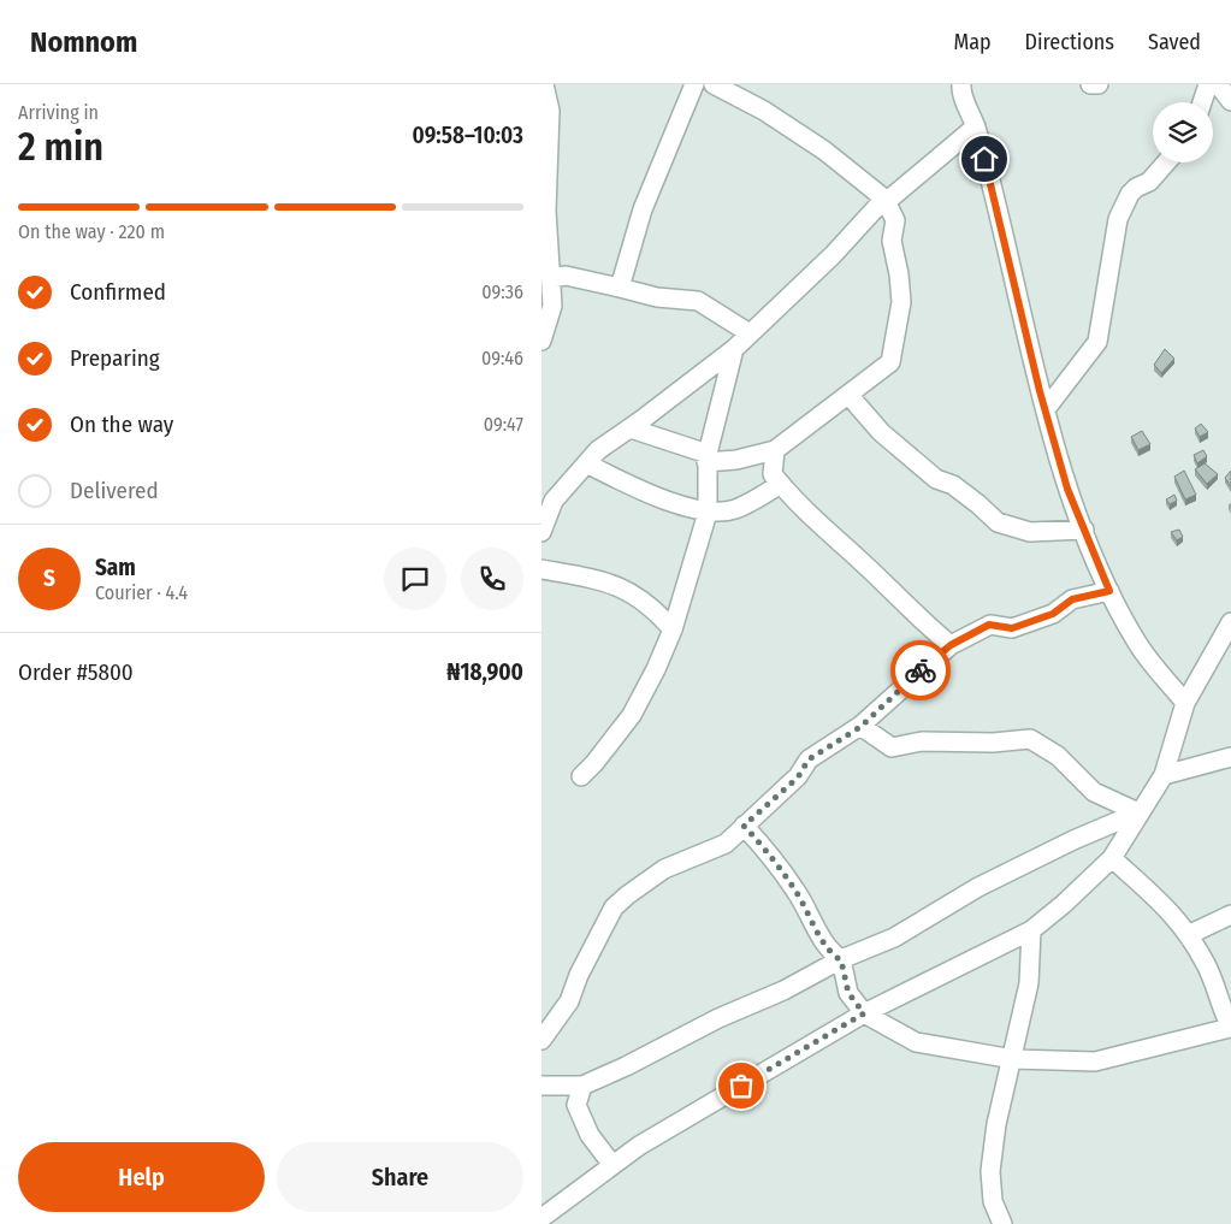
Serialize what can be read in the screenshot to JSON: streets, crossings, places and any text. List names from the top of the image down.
{
  "page": {
    "header": "Nomnom",
    "nav": ["Map", "Directions", "Saved"],
    "heading": ["2 min", "Arriving in", "09:58–10:03"],
    "panel": [
      "Sam",
      "Courier · 4.4",
      "Order #5800",
      "₦18,900"
    ],
    "bar": "On the way · 220 m",
    "list": [
      ["Confirmed", "09:36"],
      ["Preparing", "09:46"],
      ["On the way", "09:47"],
      "Delivered"
    ],
    "round": "S",
    "buttons": ["Help", "Share"]
  }
}
